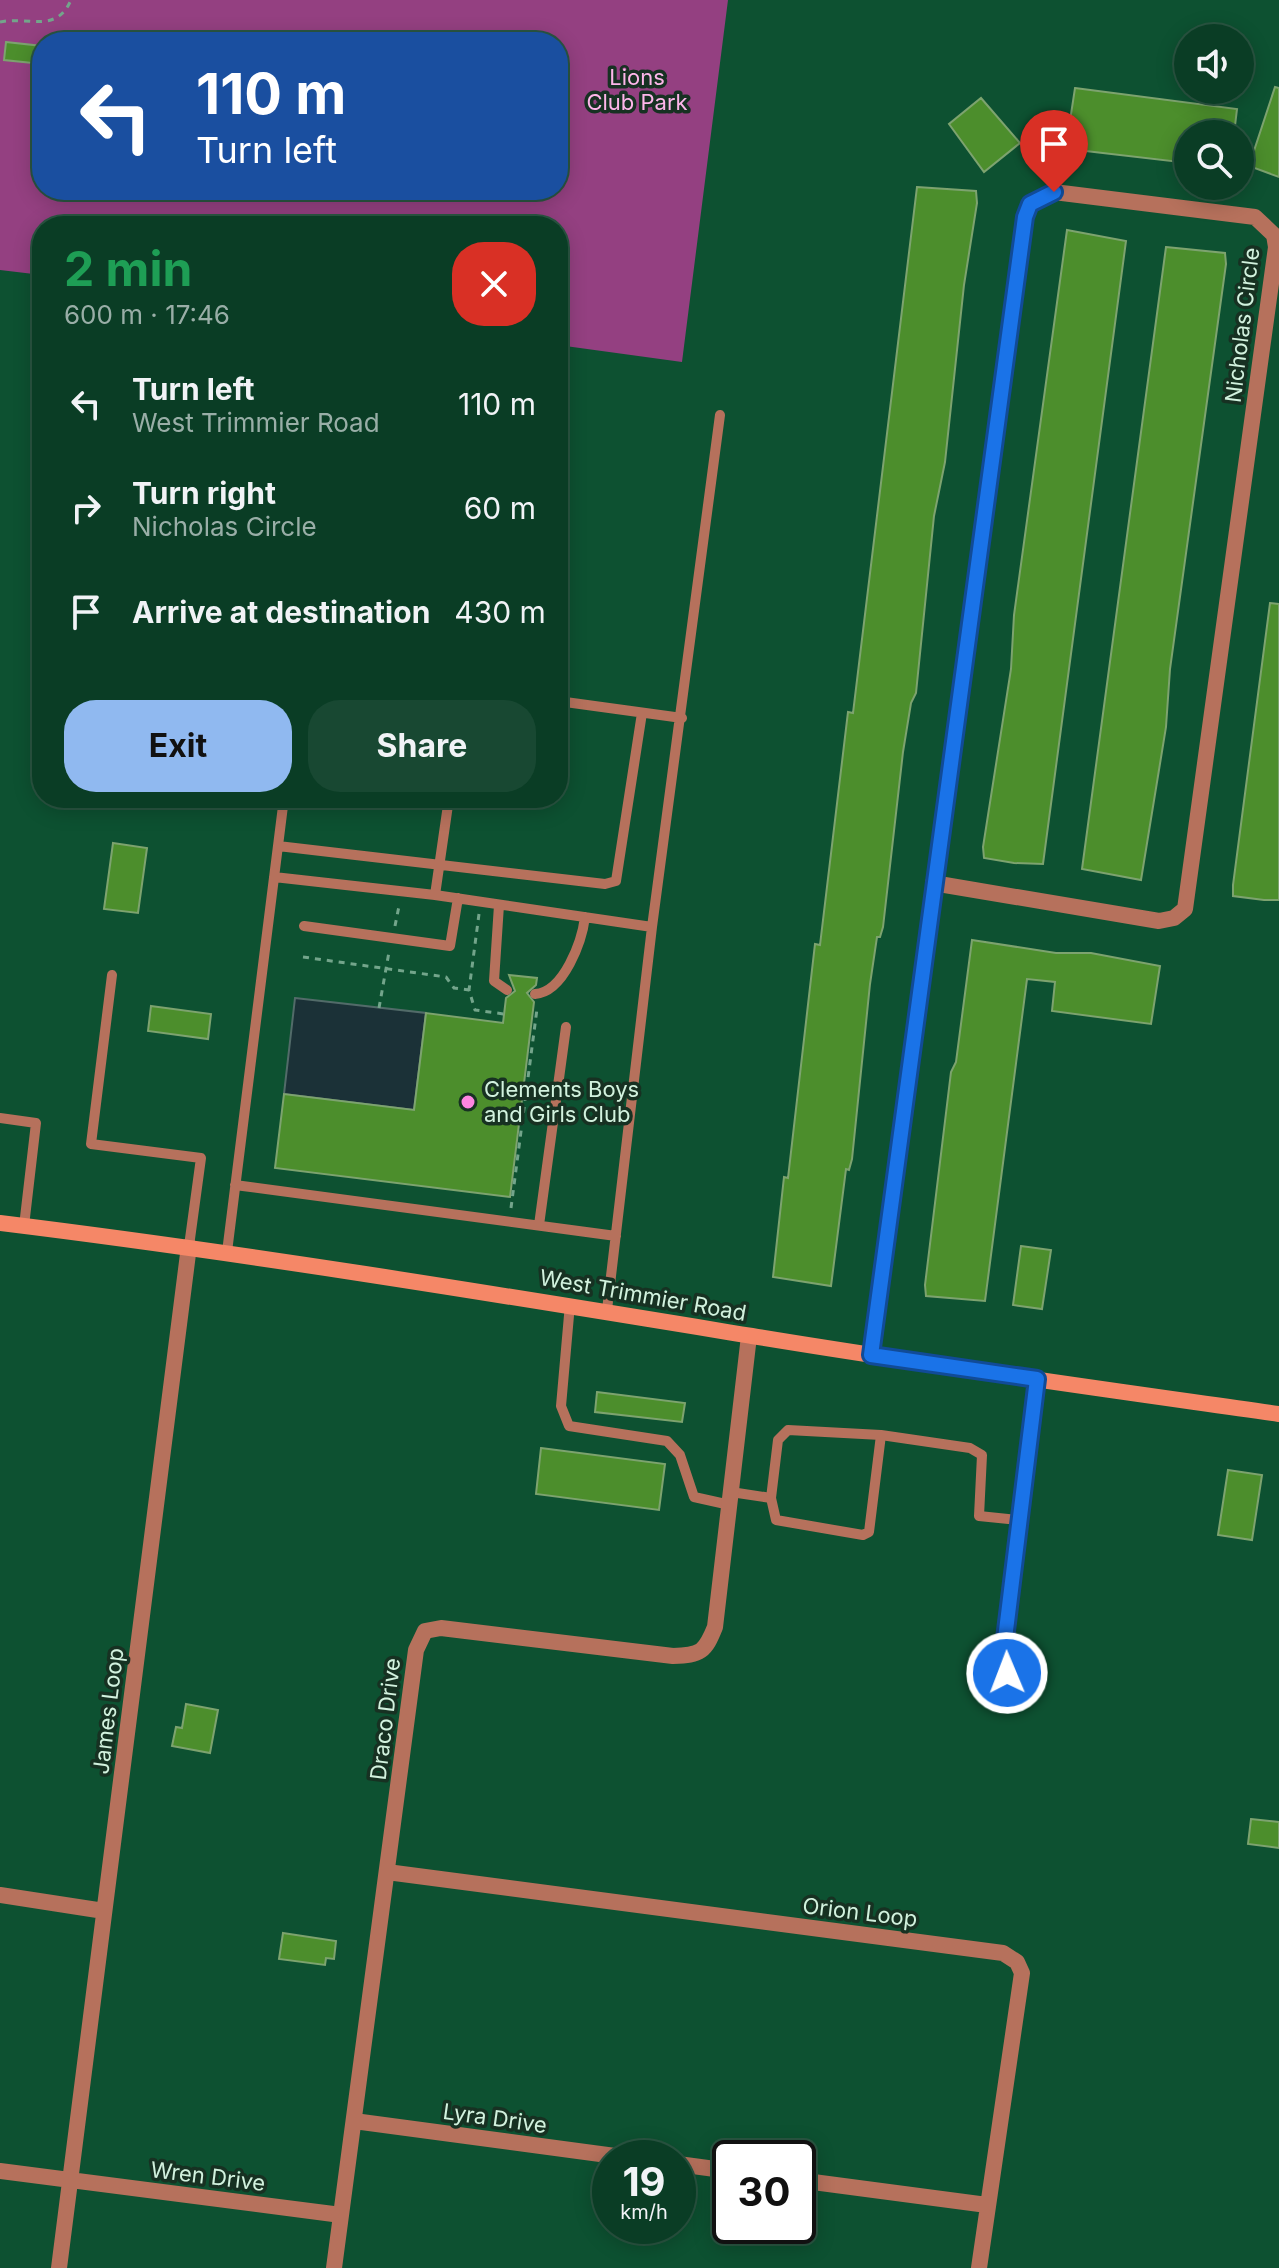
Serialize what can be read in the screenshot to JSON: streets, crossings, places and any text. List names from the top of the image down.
{
  "streets": {
    "main road": ["West Trimmier Road"],
    "street": [
      "Nicholas Circle",
      "James Loop",
      "Draco Drive",
      "Orion Loop",
      "Lyra Drive",
      "Wren Drive"
    ]
  },
  "crossings": [
    ["Nicholas Circle", "West Trimmier Road"],
    ["West Trimmier Road", "James Loop"],
    ["West Trimmier Road", "Draco Drive"],
    ["James Loop", "Wren Drive"],
    ["Draco Drive", "Orion Loop"],
    ["Draco Drive", "Lyra Drive"],
    ["Draco Drive", "Wren Drive"]
  ],
  "parks": ["Lions Club Park"],
  "places": ["Clements Boys and Girls Club"],
  "page": {
    "turn": ["110 m", "Turn left"],
    "heading": ["2 min", "600 m · 17:46"],
    "list": [
      {
        "name": "Turn left",
        "note": "West Trimmier Road",
        "value": "110 m"
      },
      {
        "name": "Turn right",
        "note": "Nicholas Circle",
        "value": "60 m"
      },
      {
        "name": "Arrive at destination",
        "value": "430 m"
      }
    ],
    "buttons": ["Exit", "Share"],
    "speed": "19 km/h",
    "limit": "30"
  }
}
